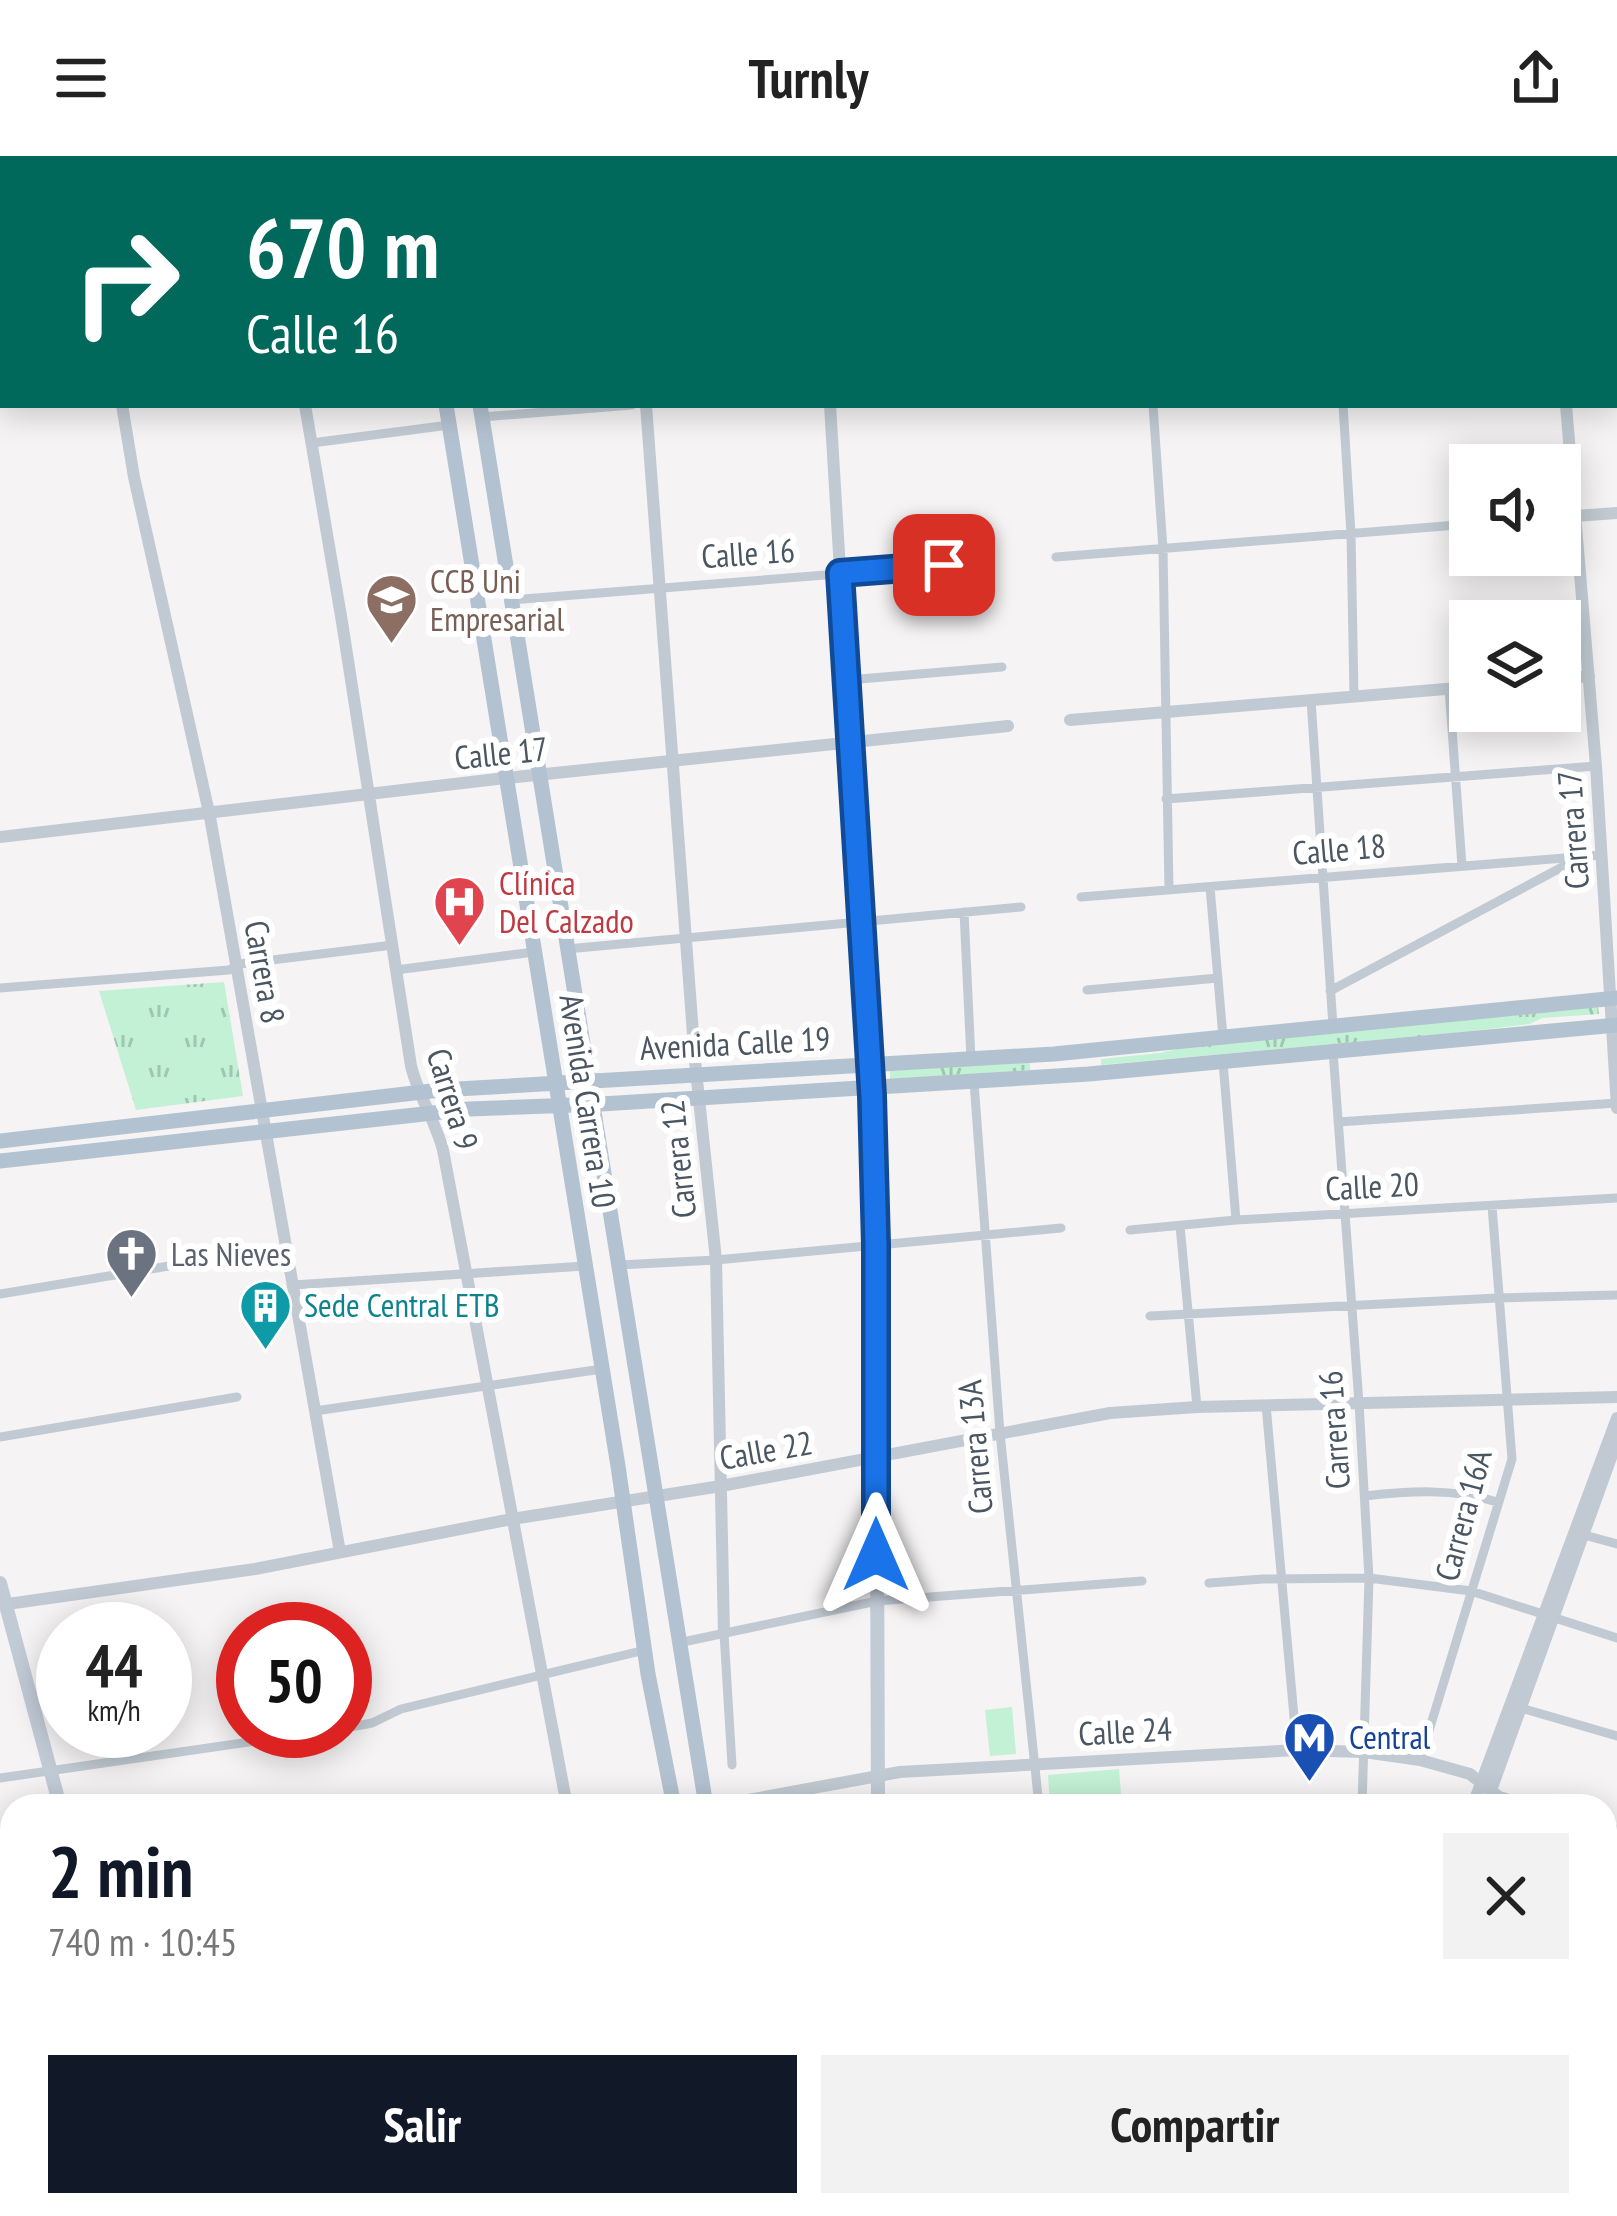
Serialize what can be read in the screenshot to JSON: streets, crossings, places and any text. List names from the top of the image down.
{
  "streets": {
    "main road": ["Avenida Calle 19", "Avenida Carrera 10"],
    "street": [
      "Calle 16",
      "Calle 17",
      "Carrera 17",
      "Calle 18",
      "Carrera 8",
      "Carrera 9",
      "Carrera 12",
      "Calle 20",
      "Carrera 16",
      "Carrera 13A",
      "Calle 22",
      "Carrera 16A",
      "Calle 24"
    ]
  },
  "crossings": [
    ["Calle 16", "Avenida Carrera 10"],
    ["Calle 16", "Carrera 12"],
    ["Calle 17", "Carrera 8"],
    ["Calle 17", "Carrera 9"],
    ["Calle 17", "Avenida Carrera 10"],
    ["Calle 17", "Carrera 12"],
    ["Carrera 17", "Calle 18"],
    ["Carrera 17", "Avenida Calle 19"],
    ["Carrera 8", "Avenida Calle 19"],
    ["Carrera 8", "Calle 22"],
    ["Avenida Calle 19", "Carrera 9"],
    ["Avenida Calle 19", "Avenida Carrera 10"],
    ["Avenida Calle 19", "Carrera 12"],
    ["Avenida Calle 19", "Carrera 16"],
    ["Avenida Calle 19", "Carrera 13A"],
    ["Carrera 9", "Calle 22"],
    ["Avenida Carrera 10", "Calle 22"],
    ["Carrera 12", "Calle 22"],
    ["Calle 20", "Carrera 16"],
    ["Calle 20", "Carrera 16A"],
    ["Carrera 16", "Calle 22"],
    ["Carrera 16", "Calle 24"],
    ["Carrera 13A", "Calle 22"],
    ["Carrera 13A", "Calle 24"],
    ["Calle 22", "Carrera 16A"],
    ["Carrera 16A", "Calle 24"]
  ],
  "places": {
    "school or university": ["CCB Uni Empresarial"],
    "hospital": ["Clínica Del Calzado"],
    "church": ["Las Nieves"],
    "building": ["Sede Central ETB"],
    "metro station": ["Central"]
  },
  "page": {
    "header": "Turnly",
    "turn": ["670 m", "Calle 16"],
    "speed": "44 km/h",
    "limit": "50",
    "heading": ["2 min", "740 m · 10:45"],
    "buttons": ["Salir", "Compartir"]
  }
}
